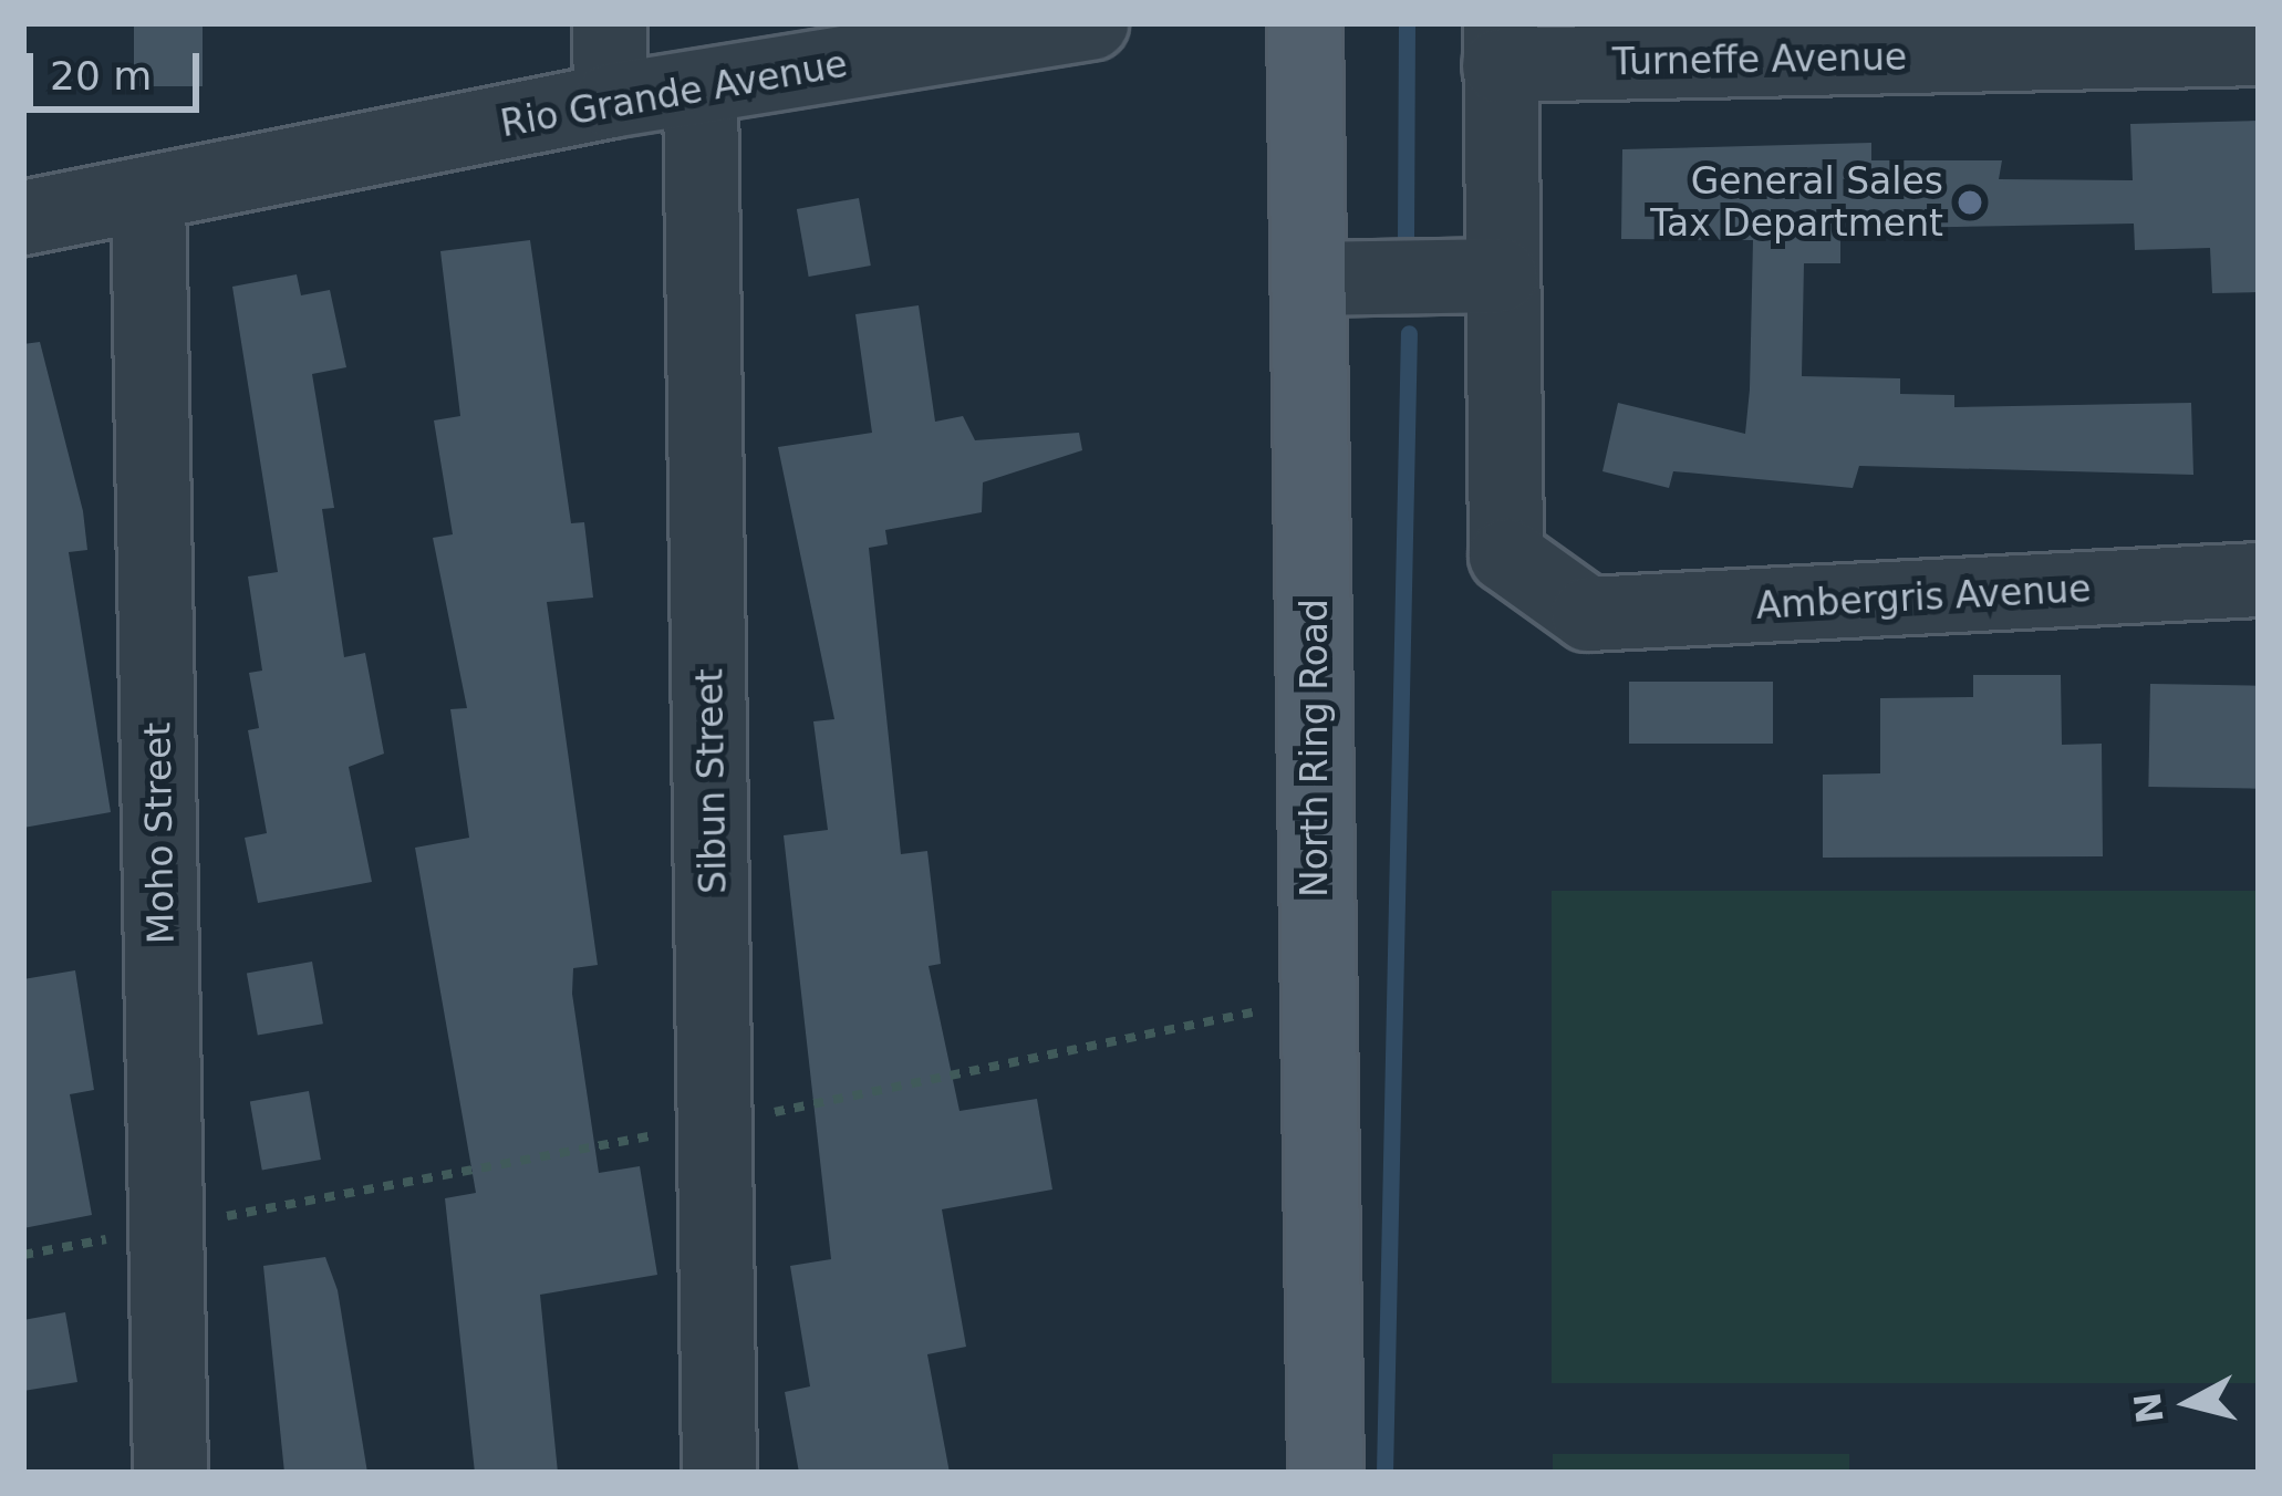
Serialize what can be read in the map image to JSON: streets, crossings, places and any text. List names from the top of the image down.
{
  "streets": {
    "main road": ["North Ring Road"],
    "street": [
      "Turneffe Avenue",
      "Rio Grande Avenue",
      "Ambergris Avenue",
      "Sibun Street",
      "Moho Street"
    ]
  },
  "crossings": [
    ["Rio Grande Avenue", "Sibun Street"],
    ["Rio Grande Avenue", "Moho Street"]
  ],
  "places": ["General Sales Tax Department"],
  "scale_bar": "20 m",
  "north": "left"
}
